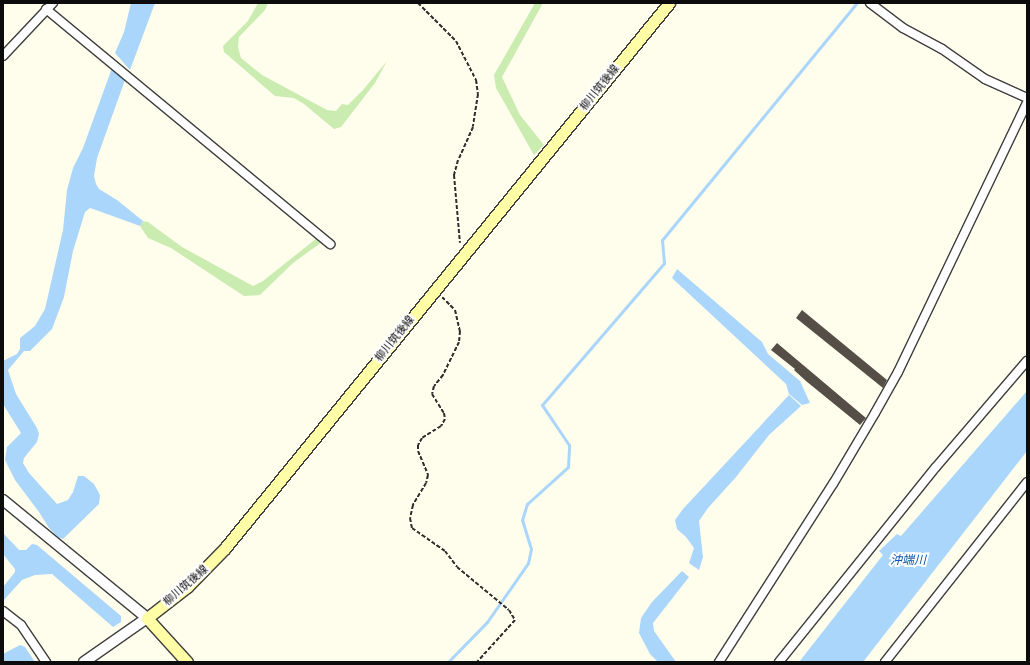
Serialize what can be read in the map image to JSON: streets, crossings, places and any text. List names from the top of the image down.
{
  "streets": {
    "main road": ["柳川筑後線"]
  },
  "water": ["沖端川"]
}
